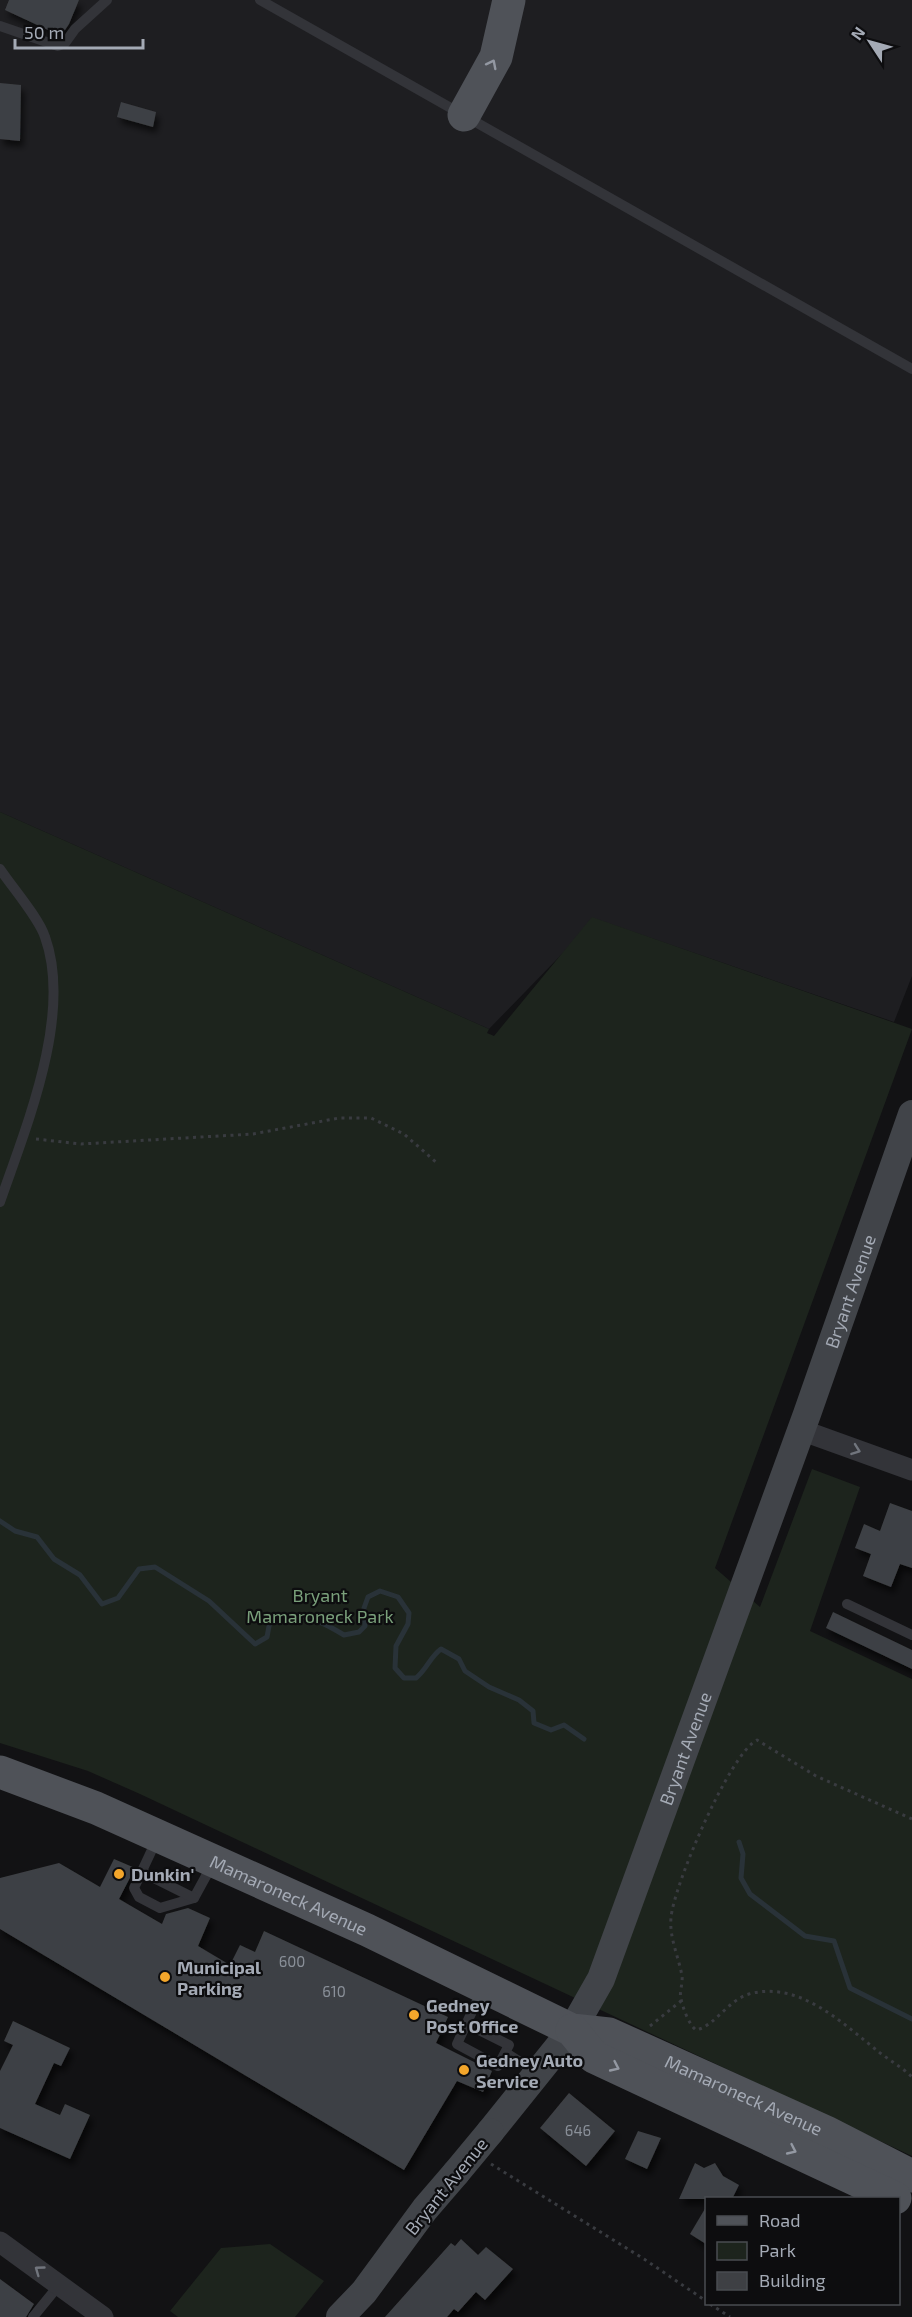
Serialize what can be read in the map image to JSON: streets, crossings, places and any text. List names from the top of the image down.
{
  "streets": {
    "main road": ["Mamaroneck Avenue"],
    "street": ["Bryant Avenue"]
  },
  "crossings": [
    ["Bryant Avenue", "Mamaroneck Avenue"]
  ],
  "parks": ["Bryant Mamaroneck Park"],
  "places": [
    "Dunkin'",
    "Municipal Parking",
    "Gedney Post Office",
    "Gedney Auto Service"
  ],
  "house_numbers": ["600", "610", "646"],
  "legend": ["Road", "Park", "Building"],
  "scale_bar": "50 m",
  "north": "top left"
}
